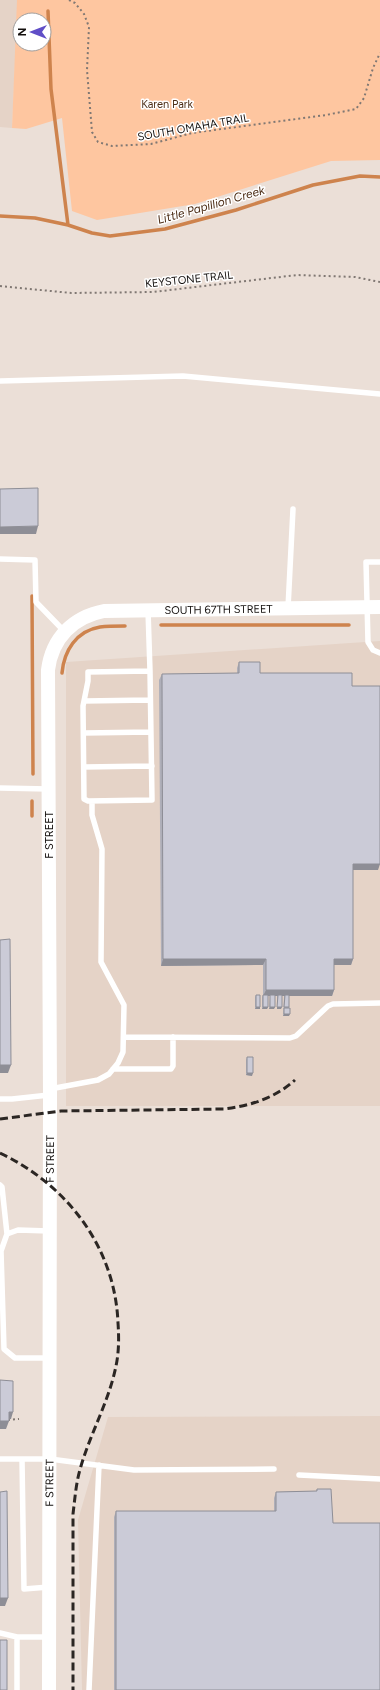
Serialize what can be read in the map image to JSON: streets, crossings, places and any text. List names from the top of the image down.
{
  "streets": {
    "street": ["SOUTH 67TH STREET", "F STREET"],
    "path": ["SOUTH OMAHA TRAIL", "KEYSTONE TRAIL"]
  },
  "crossings": [
    ["SOUTH 67TH STREET", "F STREET"]
  ],
  "water": ["Little Papillion Creek"],
  "parks": ["Karen Park"],
  "north": "left"
}
